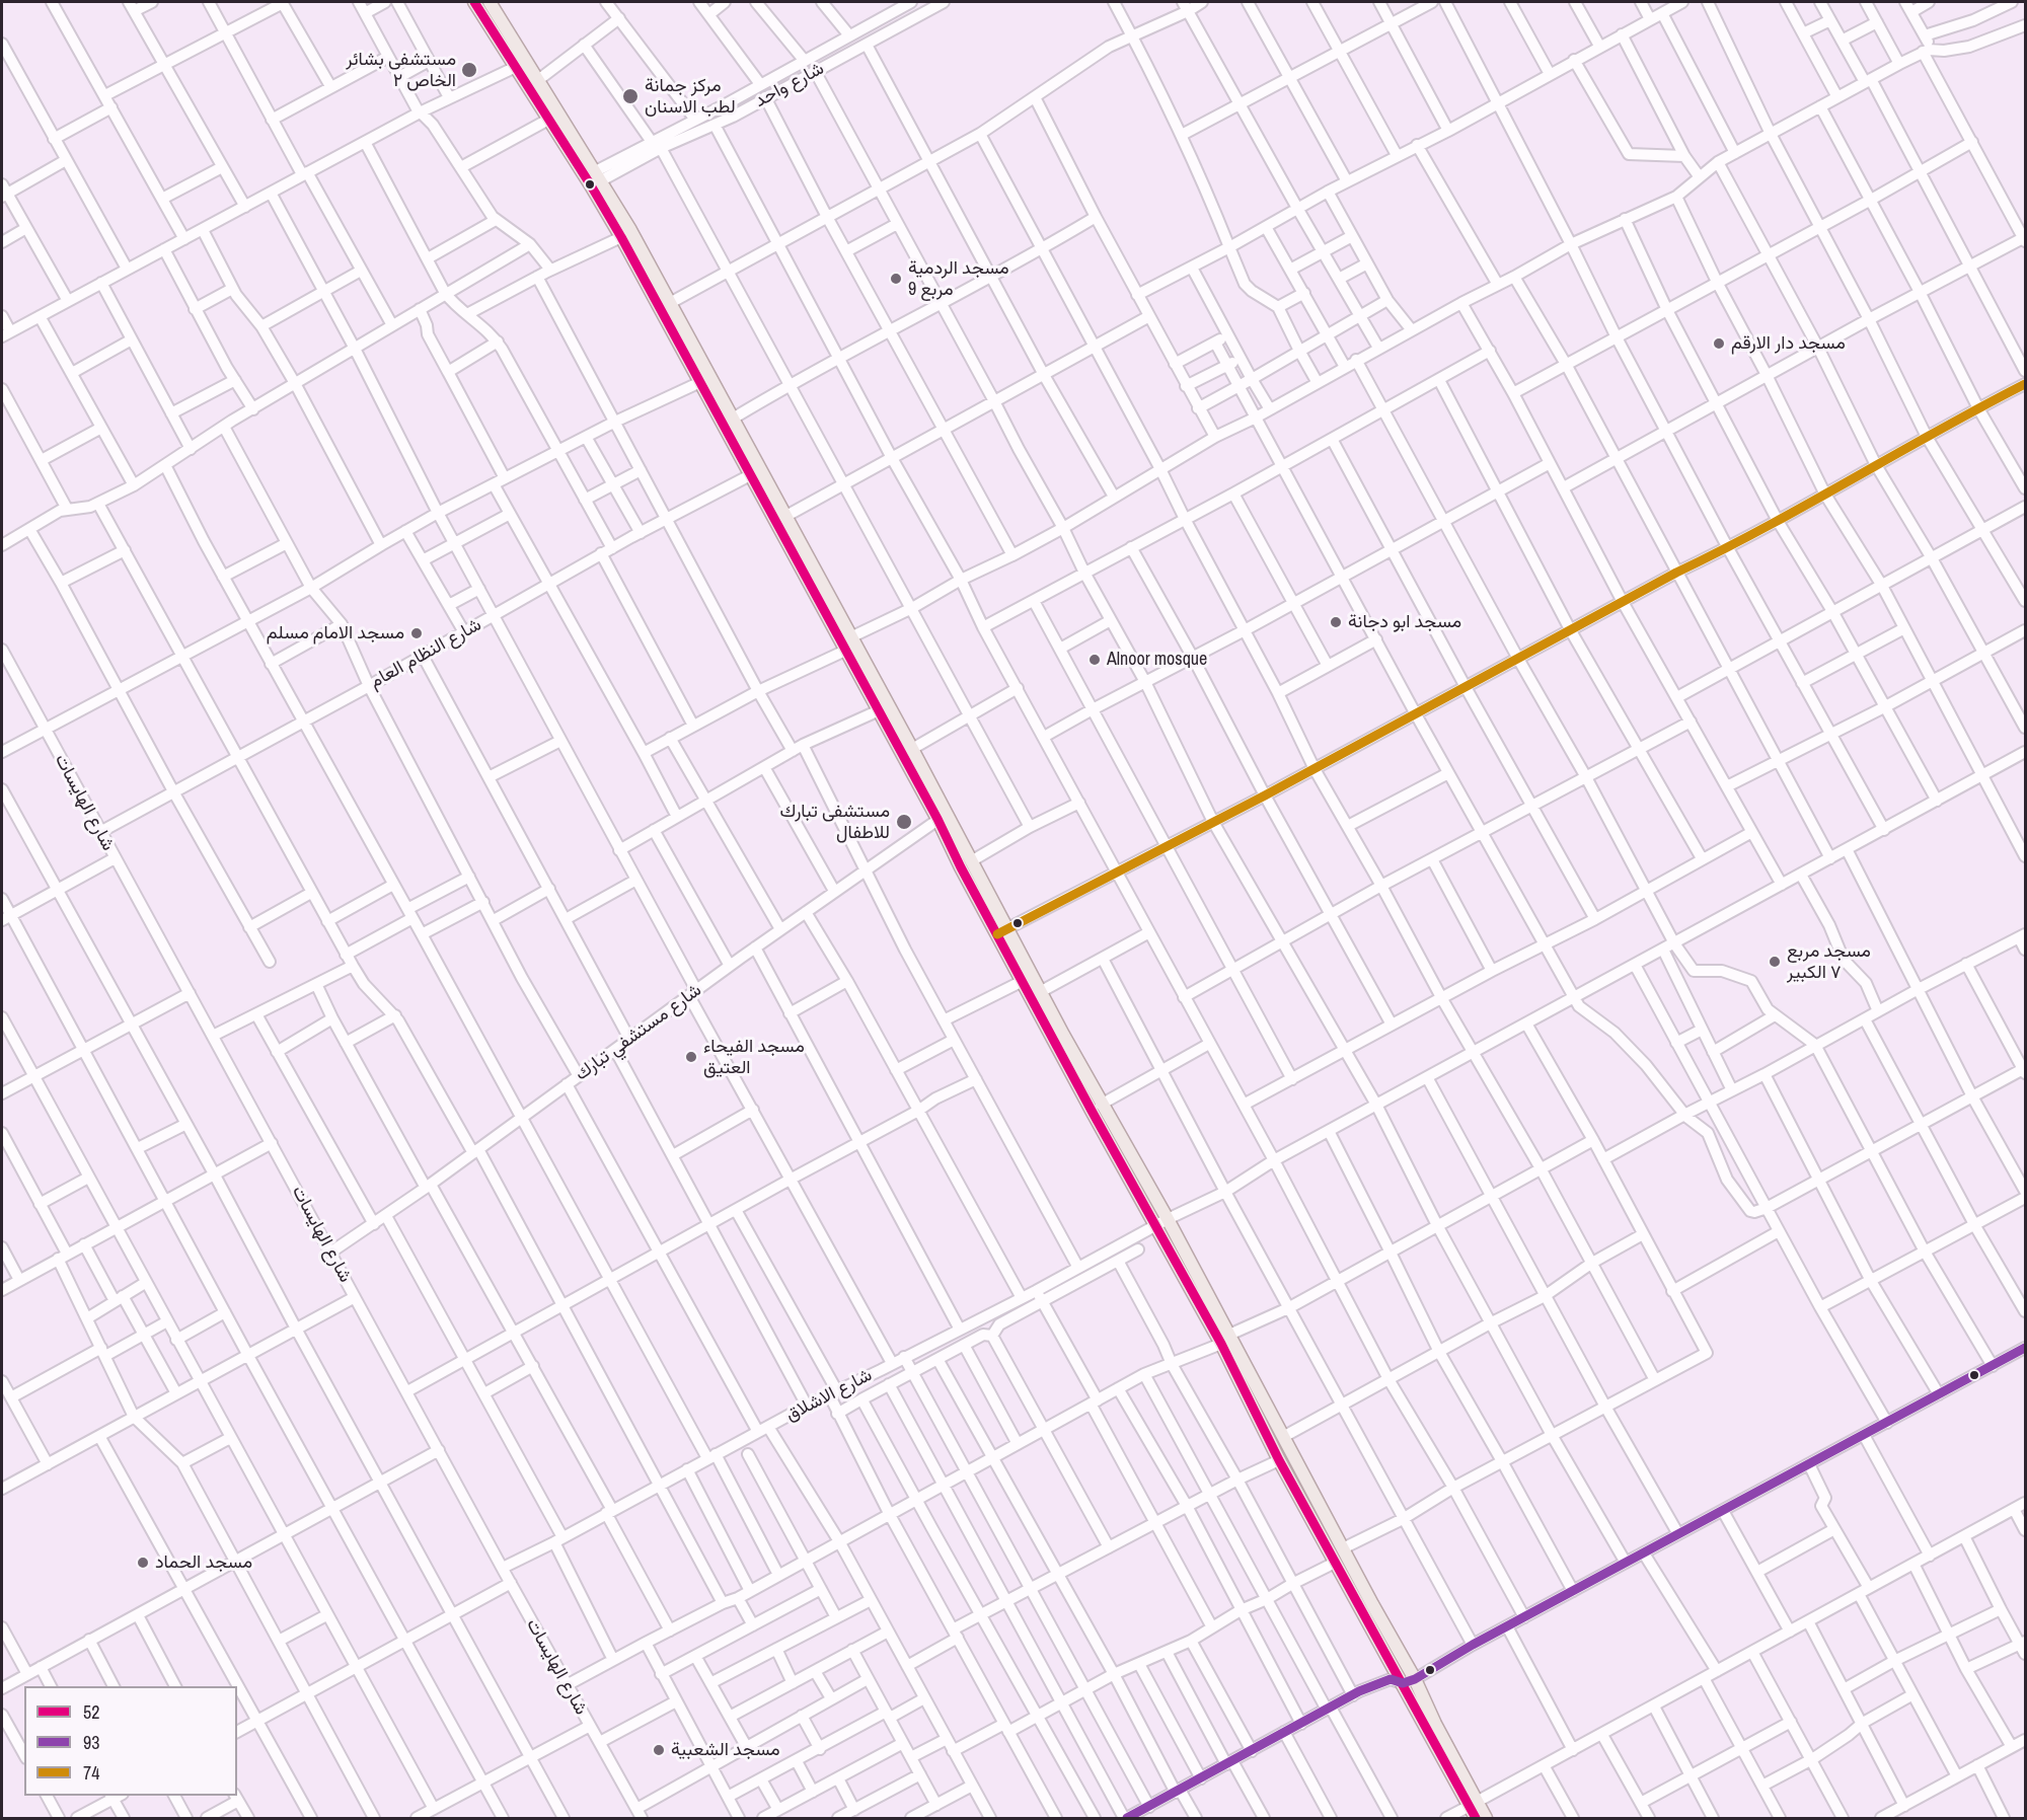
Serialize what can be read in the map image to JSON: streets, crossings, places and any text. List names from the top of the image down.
{
  "streets": {
    "street": [
      "شارع واحد",
      "شارع النظام العام",
      "شارع الهايسات",
      "شارع مستشفي تبارك",
      "شارع الاشلاق"
    ]
  },
  "crossings": [
    ["شارع النظام العام", "شارع الهايسات"],
    ["شارع الهايسات", "شارع مستشفي تبارك"],
    ["شارع الهايسات", "شارع الاشلاق"]
  ],
  "places": [
    "مستشفى بشائر الخاص ٢",
    "مركز جمانة لطب الاسنان",
    "مسجد الردمية مربع 9",
    "مسجد دار الارقم",
    "مسجد ابو دجانة",
    "مسجد الامام مسلم",
    "Alnoor mosque",
    "مستشفى تبارك للاطفال",
    "مسجد مربع ٧ الكبير",
    "مسجد الفيحاء العتيق",
    "مسجد الحماد",
    "مسجد الشعبية"
  ],
  "lines": ["transit line 52", "transit line 74", "transit line 93"],
  "legend": ["52", "93", "74"]
}
